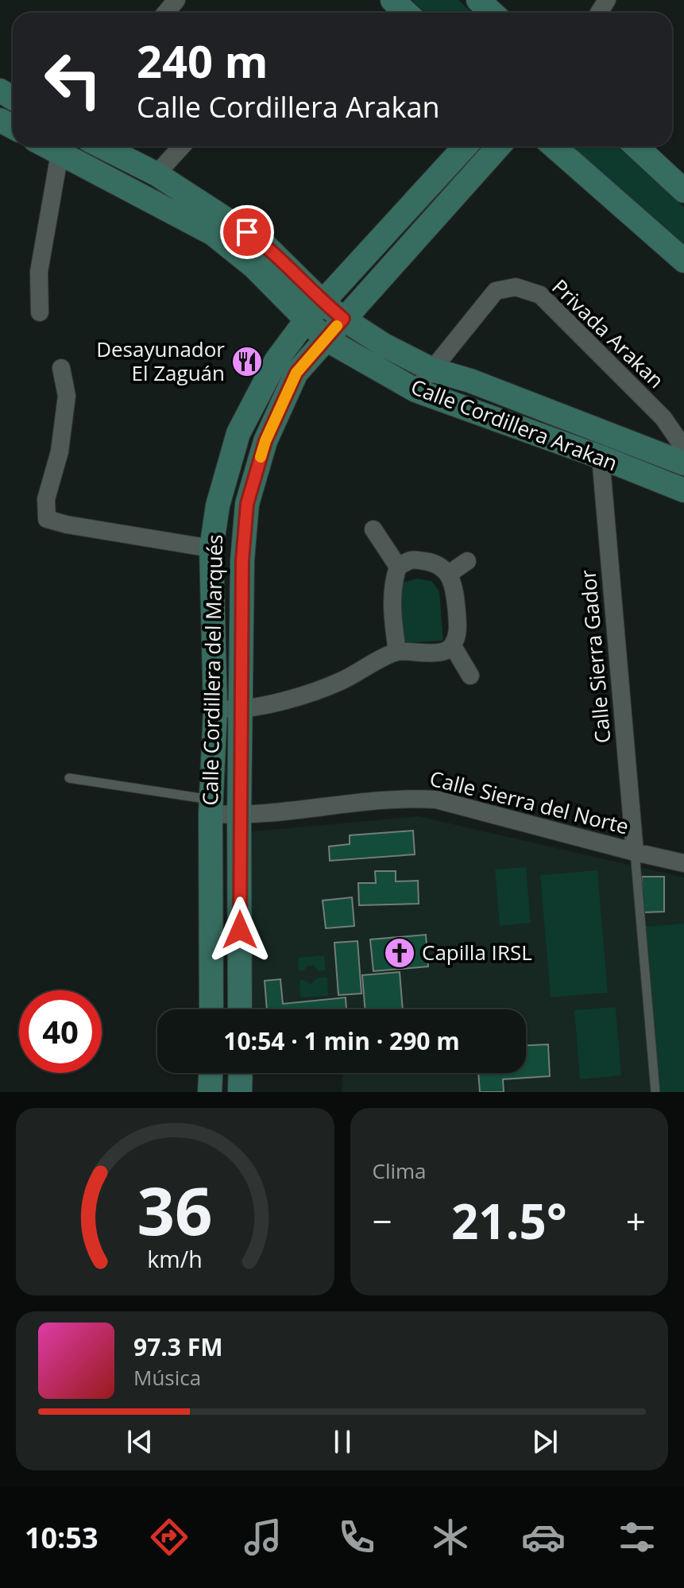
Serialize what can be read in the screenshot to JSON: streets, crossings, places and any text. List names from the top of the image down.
{
  "streets": {
    "street": [
      "Privada Arakan",
      "Calle Cordillera Arakan",
      "Calle Sierra Gador",
      "Calle Cordillera del Marqués",
      "Calle Sierra del Norte"
    ]
  },
  "crossings": [
    ["Privada Arakan", "Calle Cordillera Arakan"],
    ["Calle Cordillera Arakan", "Calle Sierra Gador"],
    ["Calle Cordillera Arakan", "Calle Cordillera del Marqués"],
    ["Calle Sierra Gador", "Calle Sierra del Norte"],
    ["Calle Cordillera del Marqués", "Calle Sierra del Norte"]
  ],
  "places": {
    "restaurant": ["Desayunador El Zaguán"],
    "church": ["Capilla IRSL"]
  },
  "page": {
    "turn": ["240 m", "Calle Cordillera Arakan"],
    "limit": "40",
    "trip": "10:54 · 1 min · 290 m",
    "tile": "Clima",
    "heat": ["−", "21.5°", "+"],
    "song": ["97.3 FM", "Música"],
    "tabs": "10:53",
    "gauge": ["36", "km/h"]
  }
}
